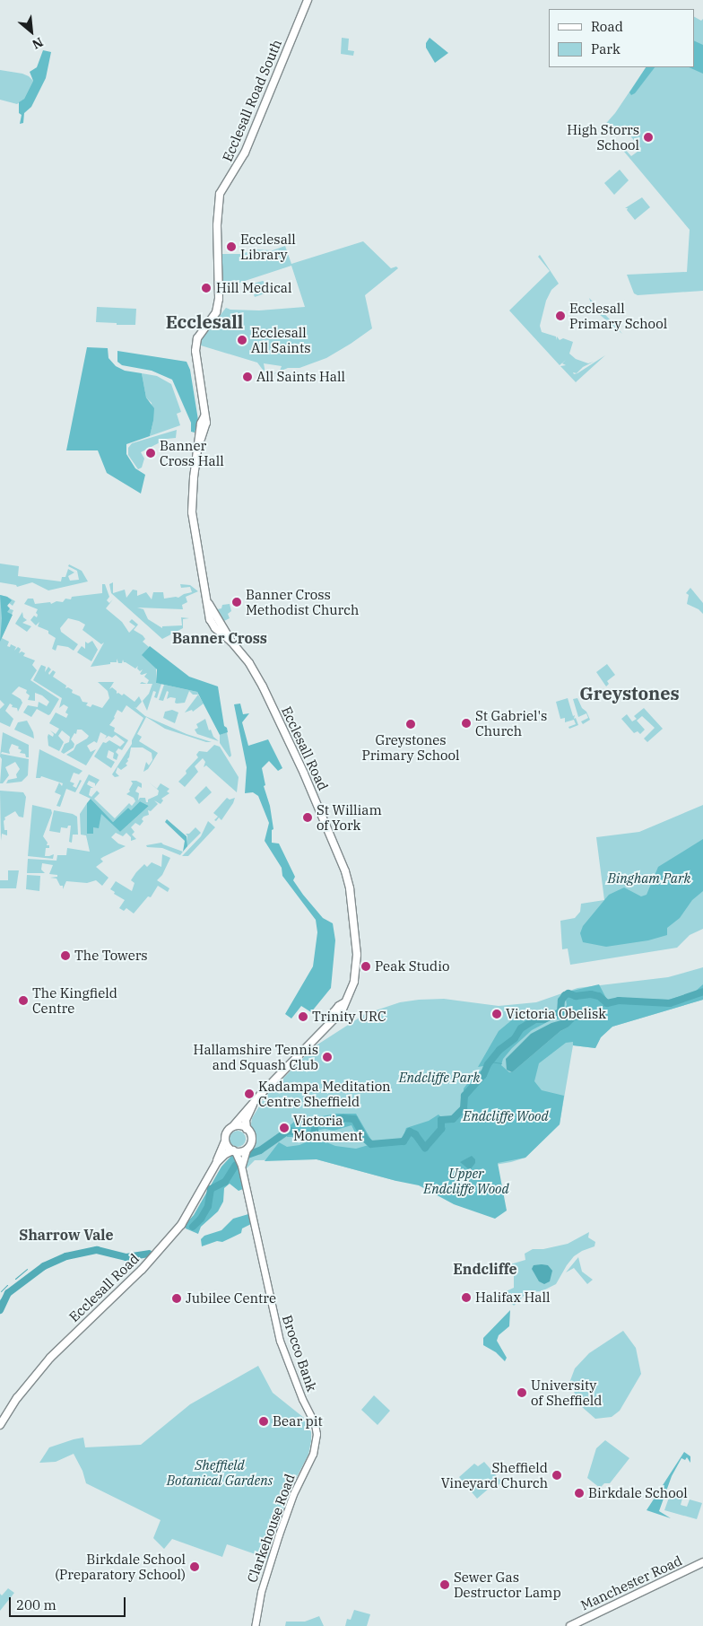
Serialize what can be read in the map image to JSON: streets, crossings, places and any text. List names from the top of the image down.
{
  "streets": {
    "main road": [
      "Ecclesall Road South",
      "Ecclesall Road",
      "Brocco Bank",
      "Clarkehouse Road",
      "Manchester Road"
    ]
  },
  "crossings": [
    ["Ecclesall Road South", "Ecclesall Road"],
    ["Ecclesall Road", "Brocco Bank"],
    ["Brocco Bank", "Clarkehouse Road"]
  ],
  "districts": [
    "Ecclesall",
    "Banner Cross",
    "Greystones",
    "Sharrow Vale",
    "Endcliffe"
  ],
  "parks": [
    "Bingham Park",
    "Endcliffe Park",
    "Endcliffe Wood",
    "Upper Endcliffe Wood",
    "Sheffield Botanical Gardens"
  ],
  "places": [
    "High Storrs School",
    "Ecclesall Library",
    "Hill Medical",
    "Ecclesall Primary School",
    "Ecclesall All Saints",
    "All Saints Hall",
    "Banner Cross Hall",
    "Banner Cross Methodist Church",
    "St Gabriel's Church",
    "Greystones Primary School",
    "St William of York",
    "The Towers",
    "Peak Studio",
    "The Kingfield Centre",
    "Victoria Obelisk",
    "Trinity URC",
    "Hallamshire Tennis and Squash Club",
    "Kadampa Meditation Centre Sheffield",
    "Victoria Monument",
    "Halifax Hall",
    "Jubilee Centre",
    "University of Sheffield",
    "Bear pit",
    "Sheffield Vineyard Church",
    "Birkdale School",
    "Birkdale School (Preparatory School)",
    "Sewer Gas Destructor Lamp"
  ],
  "legend": ["Road", "Park"],
  "scale_bar": "200 m",
  "north": "bottom right"
}
